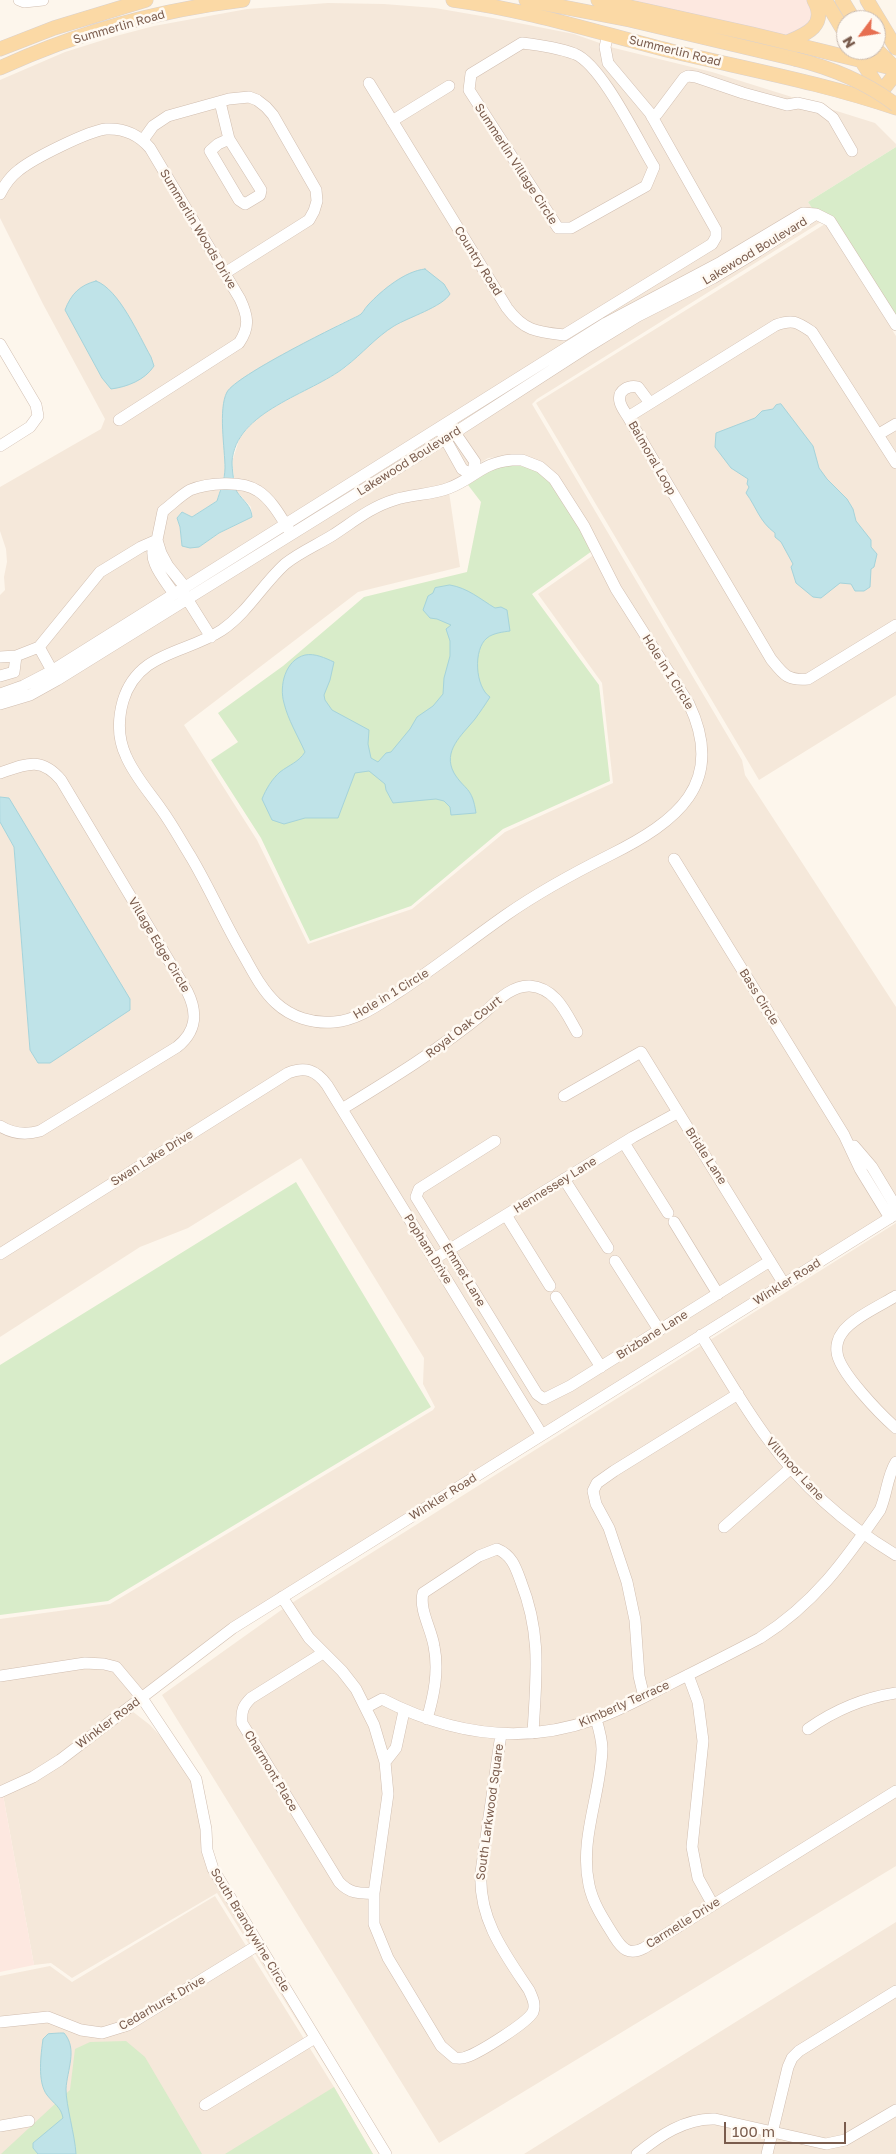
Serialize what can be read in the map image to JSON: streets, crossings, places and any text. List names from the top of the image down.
{
  "streets": {
    "main road": ["Summerlin Road"],
    "street": [
      "Summerlin Village Circle",
      "Summerlin Woods Drive",
      "Lakewood Boulevard",
      "Country Road",
      "Balmoral Loop",
      "Hole in 1 Circle",
      "Village Edge Circle",
      "Bass Circle",
      "Royal Oak Court",
      "Bridle Lane",
      "Swan Lake Drive",
      "Hennessey Lane",
      "Popham Drive",
      "Emmet Lane",
      "Winkler Road",
      "Brizbane Lane",
      "Villmoor Lane",
      "Kimberly Terrace",
      "Charmont Place",
      "South Larkwood Square",
      "Carmelle Drive",
      "South Brandywine Circle",
      "Cedarhurst Drive"
    ]
  },
  "crossings": [
    ["Summerlin Road", "Country Road"],
    ["Lakewood Boulevard", "Country Road"],
    ["Bass Circle", "Winkler Road"],
    ["Royal Oak Court", "Popham Drive"],
    ["Bridle Lane", "Hennessey Lane"],
    ["Bridle Lane", "Winkler Road"],
    ["Bridle Lane", "Brizbane Lane"],
    ["Swan Lake Drive", "Popham Drive"],
    ["Hennessey Lane", "Popham Drive"],
    ["Hennessey Lane", "Emmet Lane"],
    ["Popham Drive", "Winkler Road"],
    ["Emmet Lane", "Brizbane Lane"],
    ["Winkler Road", "Villmoor Lane"],
    ["Winkler Road", "South Brandywine Circle"],
    ["Villmoor Lane", "Kimberly Terrace"],
    ["Kimberly Terrace", "South Larkwood Square"],
    ["Kimberly Terrace", "Carmelle Drive"],
    ["Charmont Place", "South Larkwood Square"],
    ["South Brandywine Circle", "Cedarhurst Drive"]
  ],
  "scale_bar": "100 m",
  "north": "bottom left"
}
